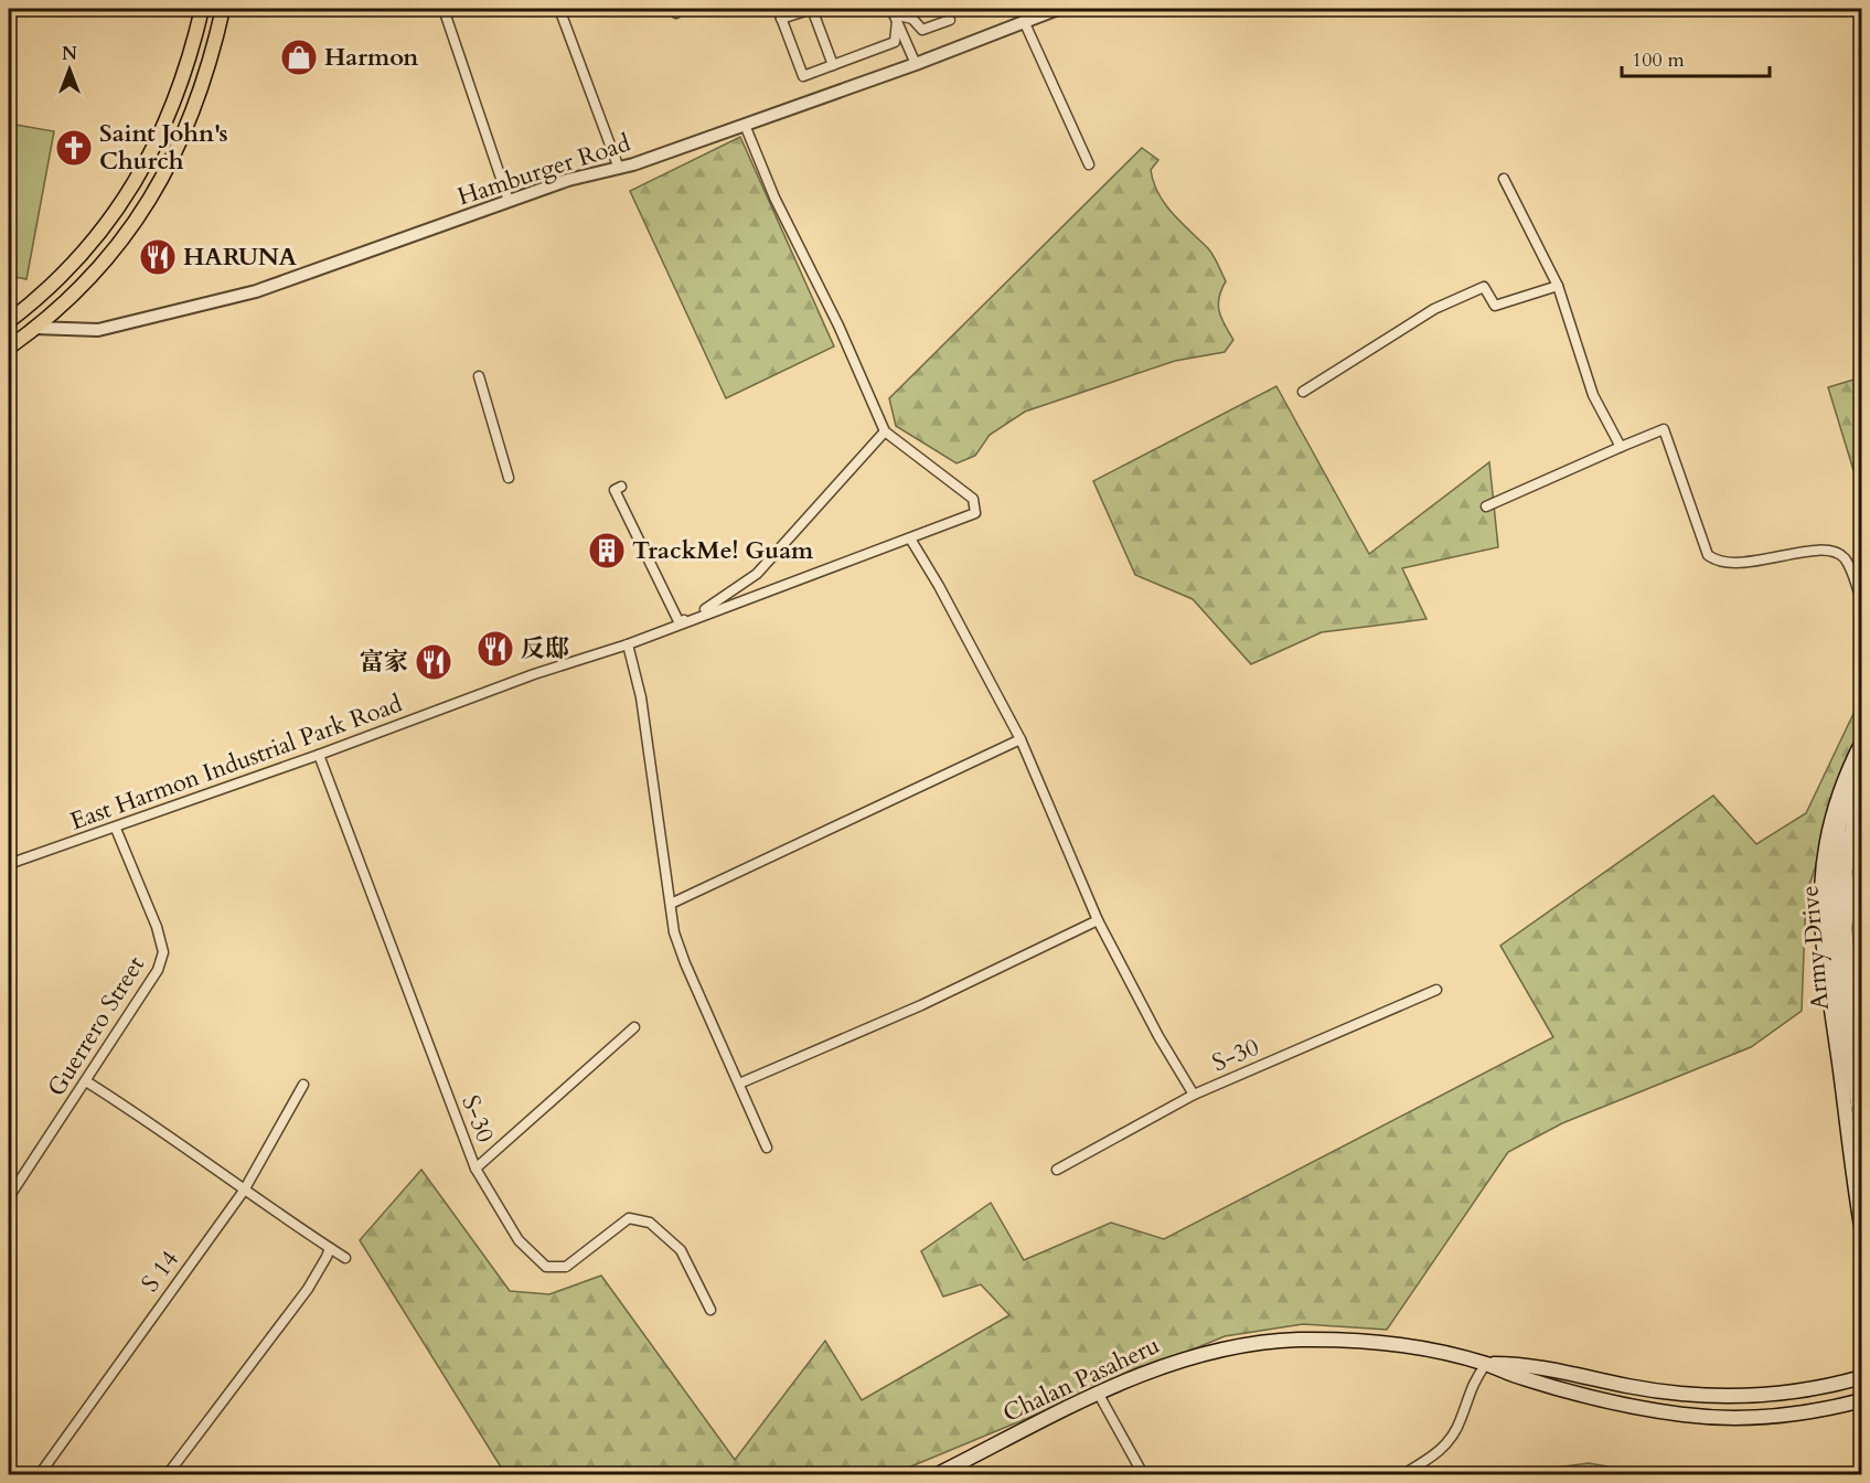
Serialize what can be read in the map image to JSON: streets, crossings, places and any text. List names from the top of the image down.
{
  "streets": {
    "main road": ["Army Drive", "Chalan Pasaheru"],
    "street": [
      "Hamburger Road",
      "East Harmon Industrial Park Road",
      "Guerrero Street",
      "S-30",
      "S 14"
    ]
  },
  "crossings": [
    ["Hamburger Road", "East Harmon Industrial Park Road"],
    ["East Harmon Industrial Park Road", "Guerrero Street"],
    ["East Harmon Industrial Park Road", "S-30"]
  ],
  "places": {
    "shop": ["Harmon"],
    "church": ["Saint John's Church"],
    "restaurant": ["HARUNA", "反邸", "富家"],
    "building": ["TrackMe! Guam"]
  },
  "scale_bar": "100 m",
  "north": "top"
}
